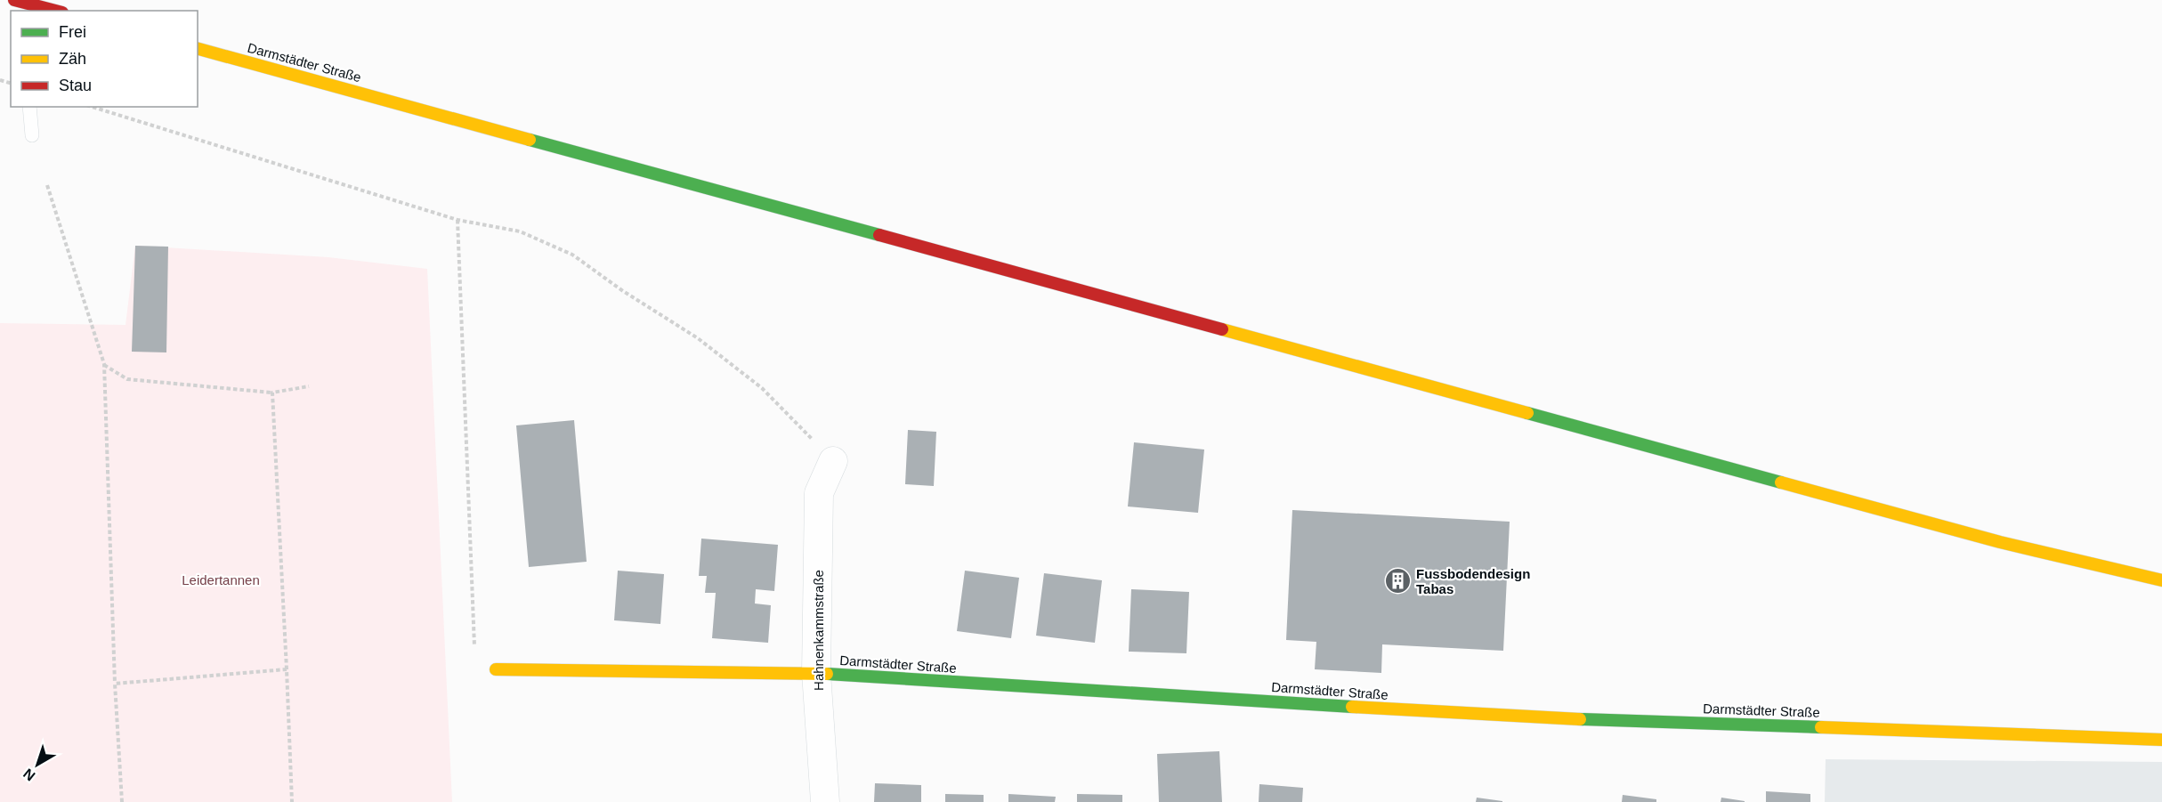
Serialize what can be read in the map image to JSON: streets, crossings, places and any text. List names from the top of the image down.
{
  "streets": {
    "main road": ["Darmstädter Straße"],
    "street": ["Hahnenkammstraße"]
  },
  "crossings": [
    ["Darmstädter Straße", "Hahnenkammstraße"]
  ],
  "parks": ["Leidertannen"],
  "places": {
    "building": ["Fussbodendesign Tabas"]
  },
  "legend": ["Frei", "Zäh", "Stau"],
  "north": "bottom left"
}
